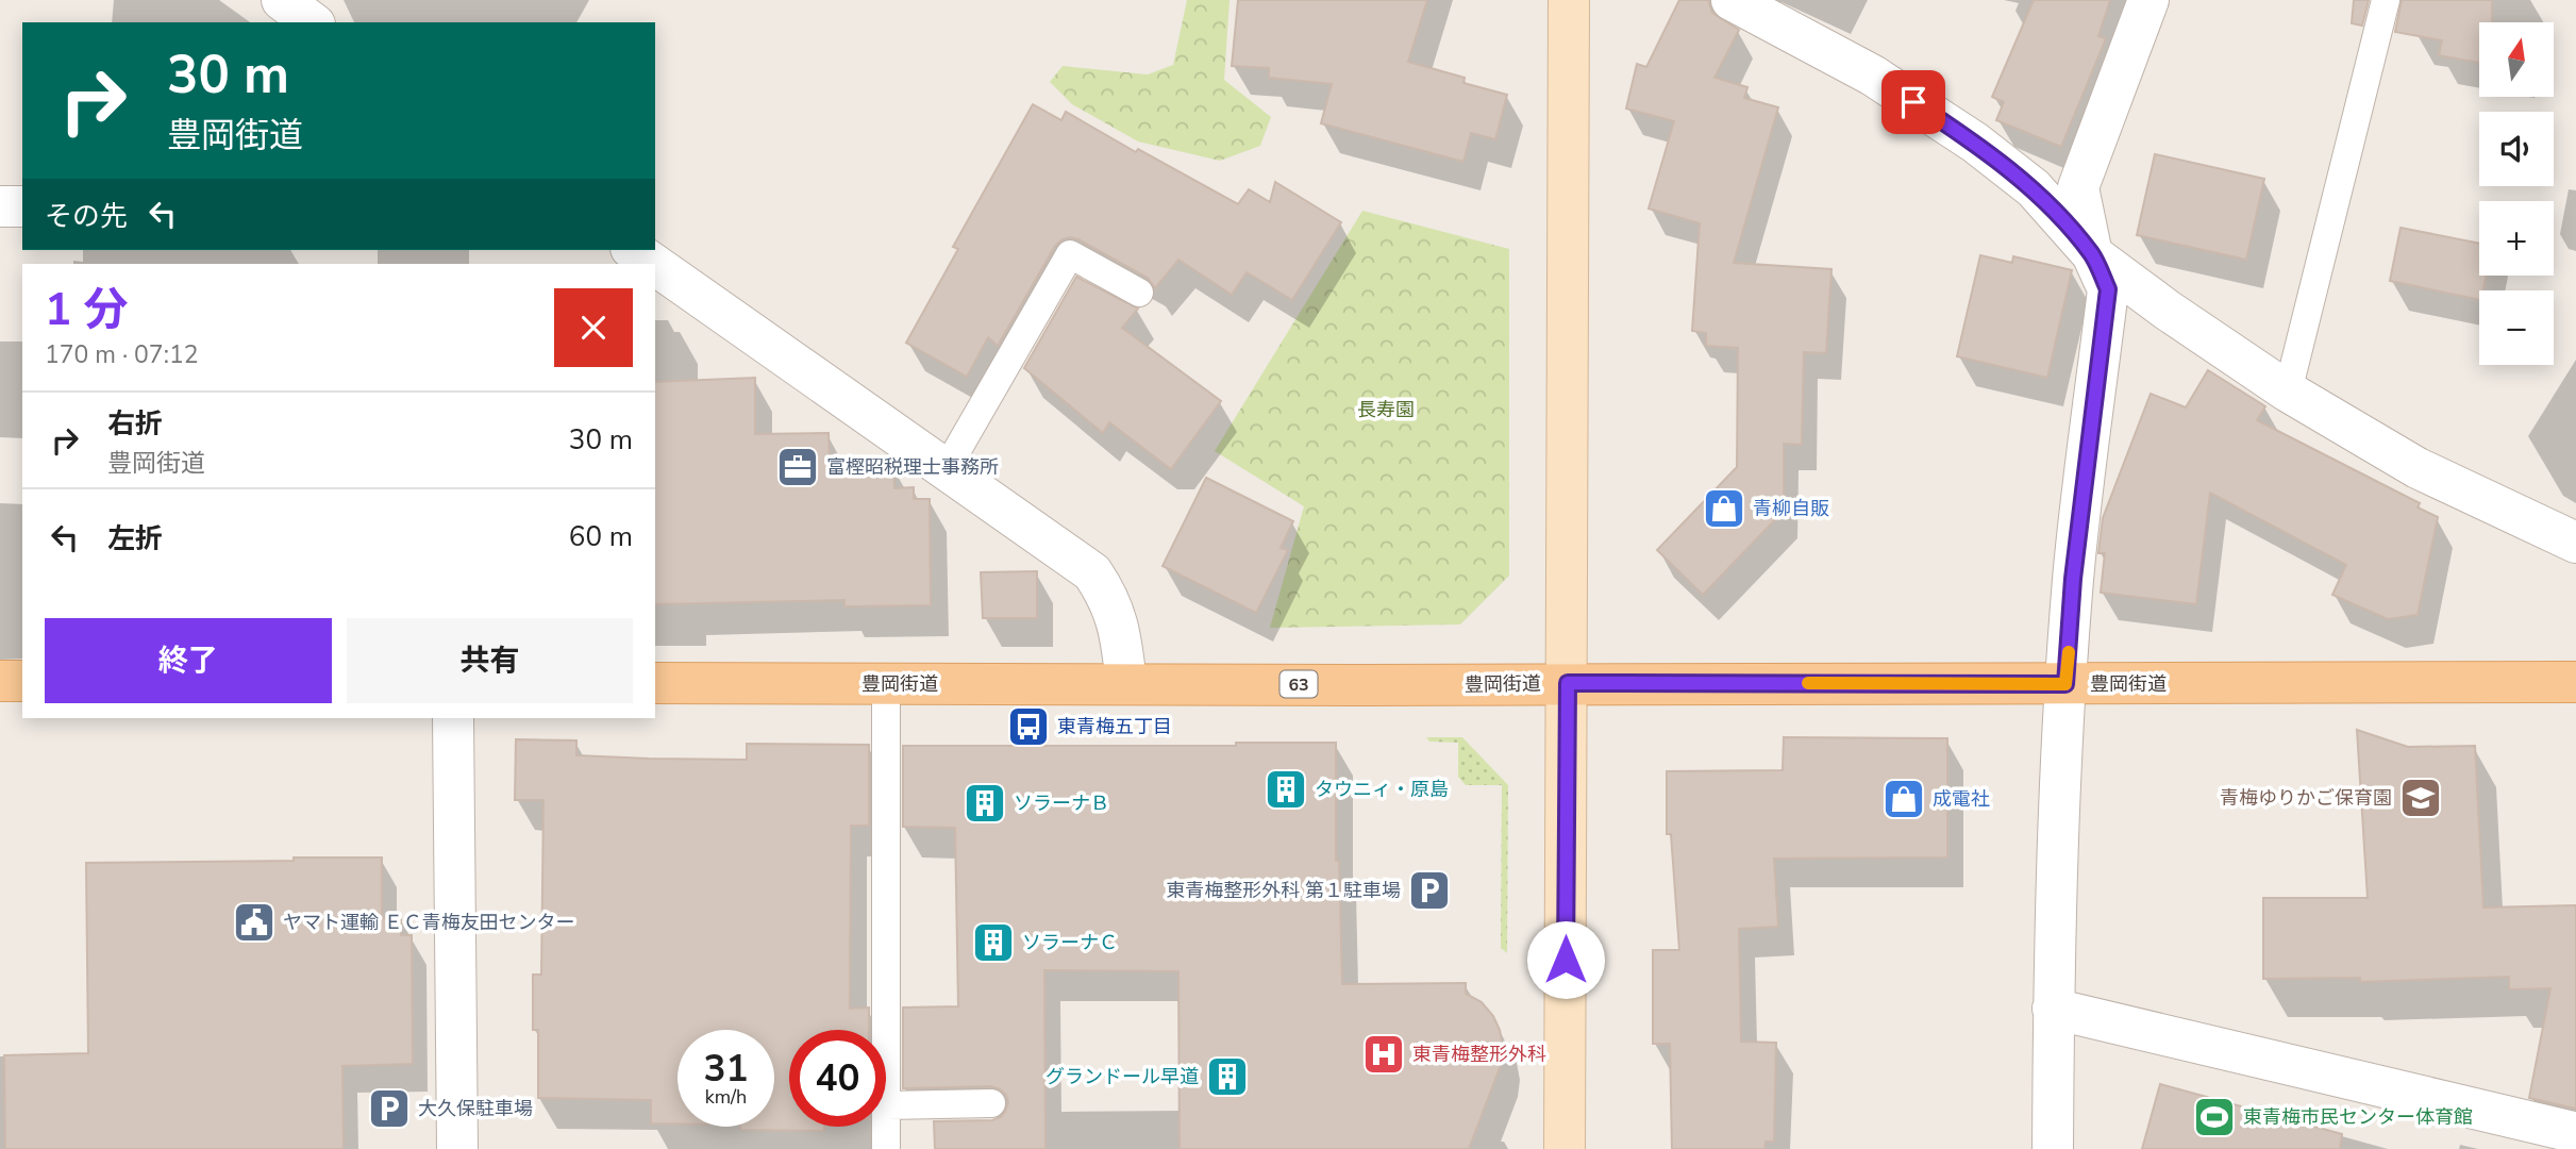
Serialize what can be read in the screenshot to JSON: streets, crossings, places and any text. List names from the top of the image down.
{
  "streets": {
    "main road": ["豊岡街道", "63"]
  },
  "parks": ["長寿園"],
  "places": {
    "office": ["富樫昭税理士事務所"],
    "shop": ["青柳自販", "成電社"],
    "bus stop": ["東青梅五丁目"],
    "building": [
      "タウニィ・原島",
      "ソラーナＢ",
      "ソラーナＣ",
      "グランドール早道"
    ],
    "school or university": ["青梅ゆりかご保育園"],
    "parking": ["東青梅整形外科 第１駐車場", "大久保駐車場"],
    "public building": ["ヤマト運輸 ＥＣ青梅友田センター"],
    "hospital": ["東青梅整形外科"],
    "sports": ["東青梅市民センター体育館"]
  },
  "north": "top",
  "page": {
    "map_buttons": ["+", "−"],
    "turn": ["30 m", "豊岡街道"],
    "then": "その先",
    "heading": ["1 分", "170 m · 07:12"],
    "list": [
      {
        "name": "右折",
        "note": "豊岡街道",
        "value": "30 m"
      },
      {
        "name": "左折",
        "value": "60 m"
      }
    ],
    "buttons": ["終了", "共有"],
    "speed": "31 km/h",
    "limit": "40"
  }
}
